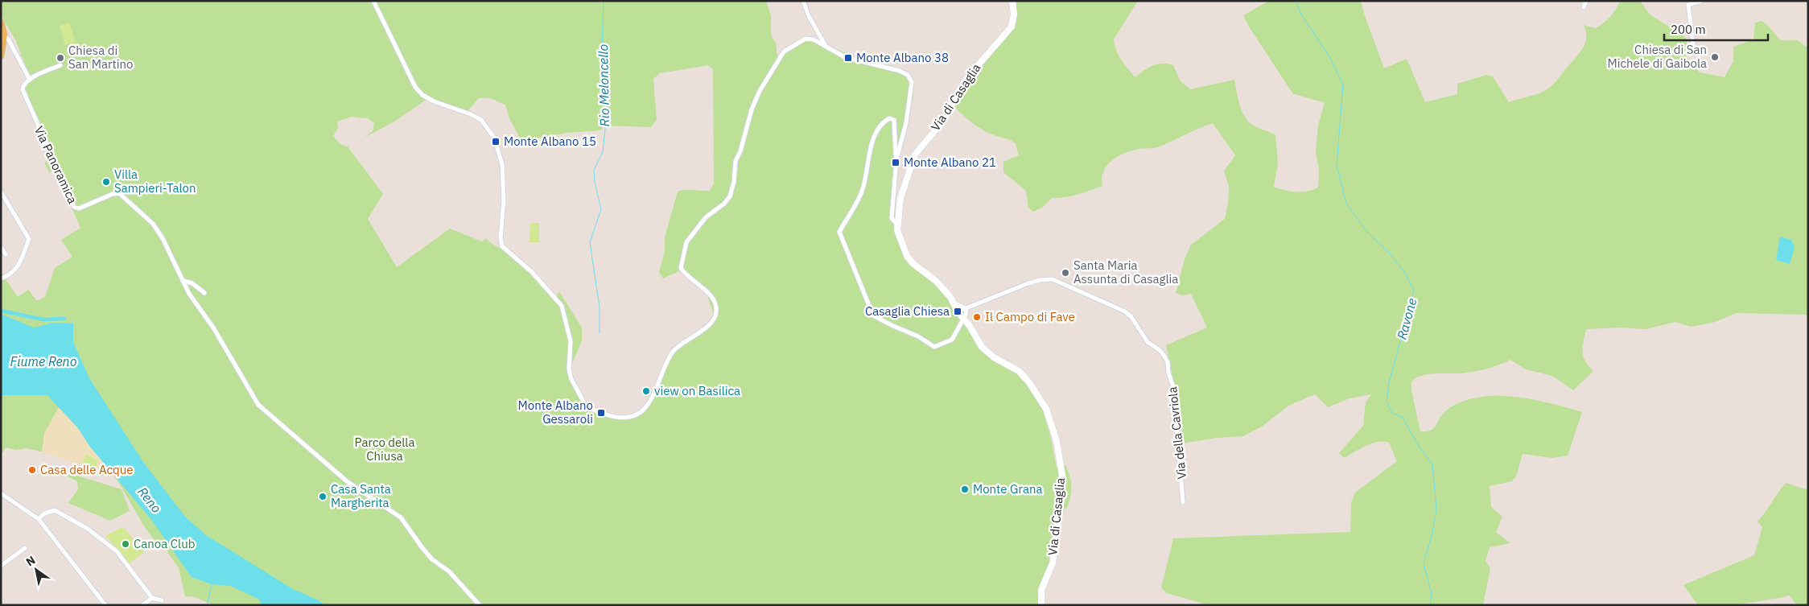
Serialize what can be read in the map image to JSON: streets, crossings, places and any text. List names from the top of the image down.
{
  "streets": {
    "street": ["Via di Casaglia", "Via Panoramica", "Via della Cavriola"]
  },
  "crossings": [
    ["Via di Casaglia", "Via della Cavriola"]
  ],
  "water": [
    "Rio Meloncello",
    "Ravone",
    "Fiume Reno",
    "Reno"
  ],
  "parks": ["Parco della Chiusa"],
  "places": {
    "other": [
      "Chiesa di San Michele di Gaibola",
      "Chiesa di San Martino",
      "Villa Sampieri-Talon",
      "Santa Maria Assunta di Casaglia",
      "Il Campo di Fave",
      "view on Basilica",
      "Casa delle Acque",
      "Monte Grana",
      "Casa Santa Margherita",
      "Canoa Club"
    ],
    "transit": [
      "Monte Albano 38",
      "Monte Albano 15",
      "Monte Albano 21",
      "Casaglia Chiesa",
      "Monte Albano Gessaroli"
    ]
  },
  "scale_bar": "200 m",
  "north": "top left"
}
